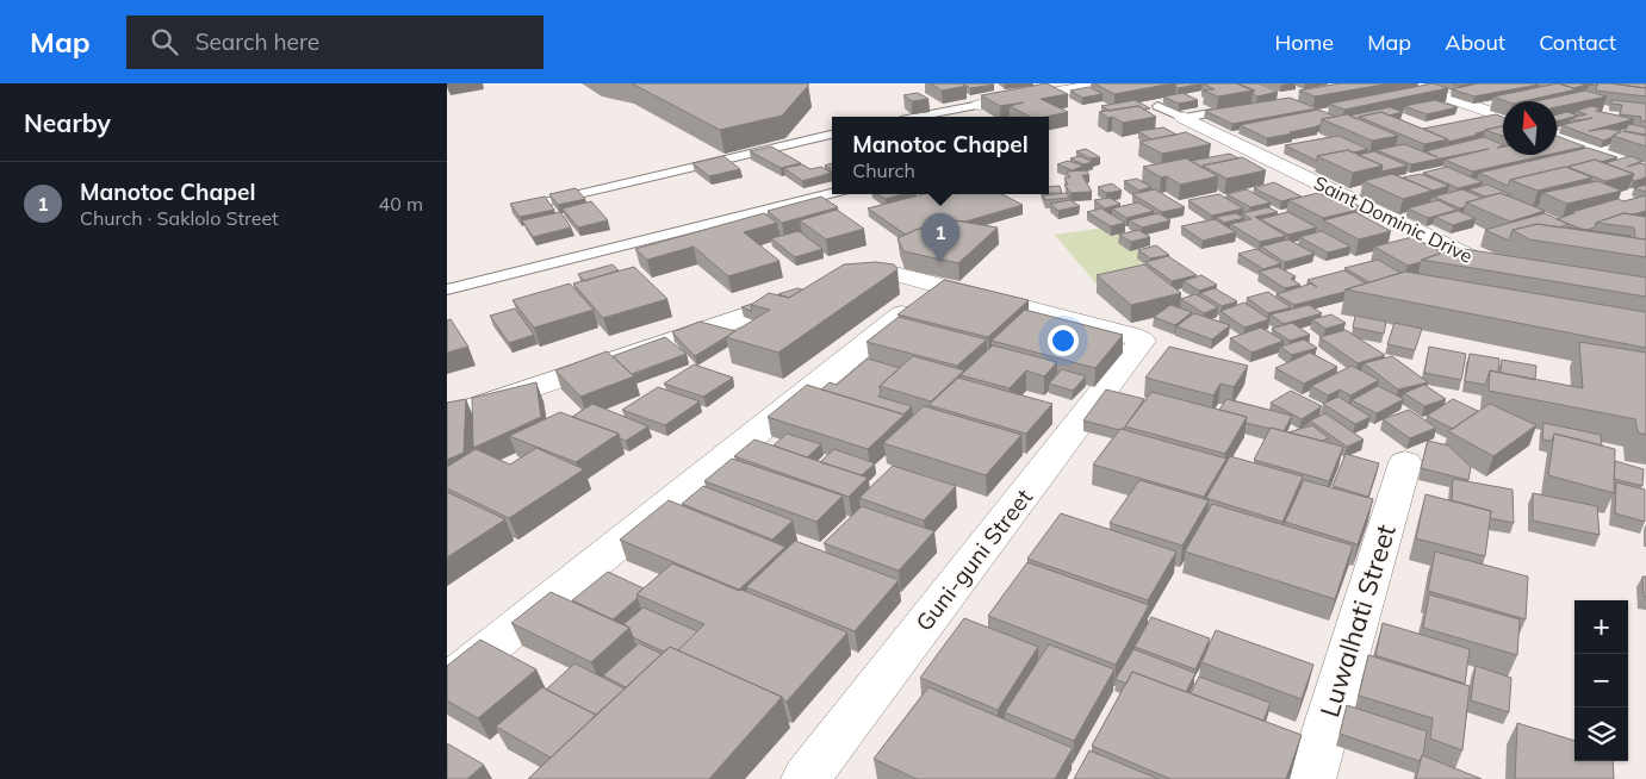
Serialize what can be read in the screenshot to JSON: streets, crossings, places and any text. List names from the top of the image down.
{
  "streets": {
    "street": ["Saint Dominic Drive", "Guni-guni Street", "Luwalhati Street"]
  },
  "north": "top",
  "page": {
    "header": "Map",
    "search": "Search here",
    "nav": [
      "Home",
      "Map",
      "About",
      "Contact"
    ],
    "heading": "Nearby",
    "popup": ["Manotoc Chapel", "Church"],
    "list": [
      {
        "mark": "1",
        "name": "Manotoc Chapel",
        "note": "Church · Saklolo Street",
        "value": "40 m"
      }
    ],
    "pins": "1",
    "map_buttons": ["+", "−"]
  }
}
